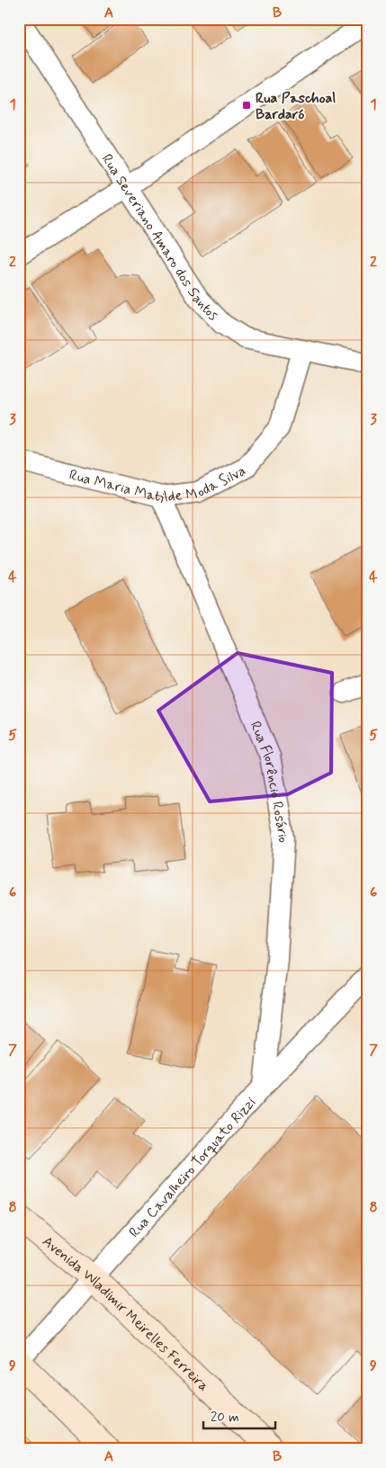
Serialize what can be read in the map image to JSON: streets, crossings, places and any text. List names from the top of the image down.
{
  "streets": {
    "main road": ["Avenida Wladimir Meirelles Ferreira"],
    "street": [
      "Rua Severiano Amaro dos Santos",
      "Rua Maria Matilde Moda Silva",
      "Rua Florêncio Rosário",
      "Rua Cavalheiro Torquato Rizzi"
    ]
  },
  "crossings": [
    ["Rua Severiano Amaro dos Santos", "Rua Maria Matilde Moda Silva"],
    ["Rua Maria Matilde Moda Silva", "Rua Florêncio Rosário"],
    ["Rua Florêncio Rosário", "Rua Cavalheiro Torquato Rizzi"],
    ["Rua Cavalheiro Torquato Rizzi", "Avenida Wladimir Meirelles Ferreira"]
  ],
  "places": {
    "transit": ["Rua Paschoal Bardaró"]
  },
  "scale_bar": "20 m",
  "grid": {
    "columns": ["A", "B"],
    "rows": [
      "1",
      "2",
      "3",
      "4",
      "5",
      "6",
      "7",
      "8",
      "9"
    ]
  }
}
